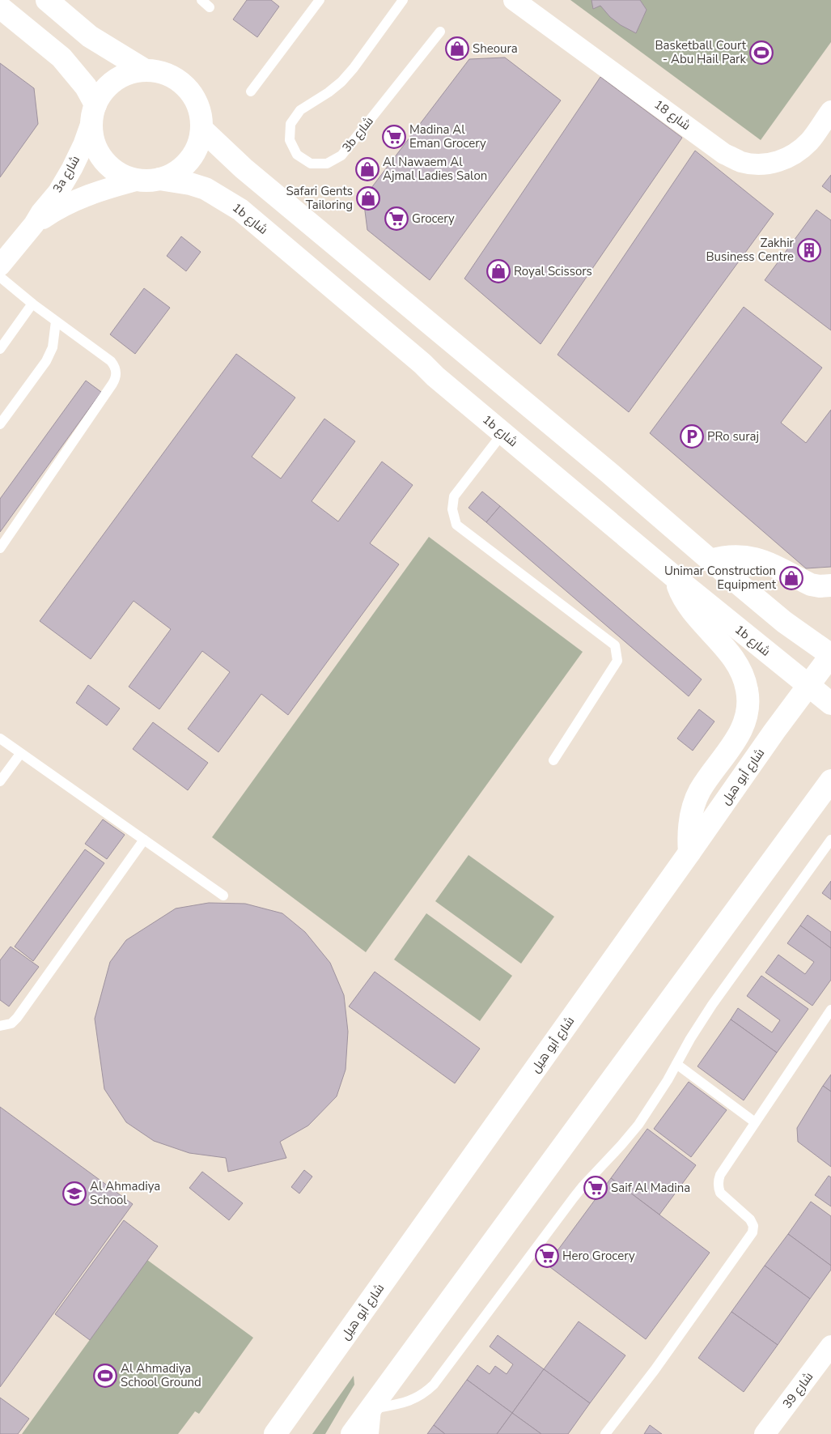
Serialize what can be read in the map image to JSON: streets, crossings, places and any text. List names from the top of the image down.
{
  "streets": {
    "street": [
      "شارع 18",
      "3a شارع",
      "1b شارع",
      "شارع أبو هيل",
      "شارع 39"
    ],
    "lane": ["3b شارع"]
  },
  "crossings": [
    ["3a شارع", "1b شارع"],
    ["1b شارع", "شارع أبو هيل"]
  ],
  "places": {
    "shop": [
      "Sheoura",
      "Al Nawaem Al Ajmal Ladies Salon",
      "Safari Gents Tailoring",
      "Royal Scissors",
      "Unimar Construction Equipment"
    ],
    "sports": ["Basketball Court - Abu Hail Park", "Al Ahmadiya School Ground"],
    "supermarket": [
      "Madina Al Eman Grocery",
      "Grocery",
      "Saif Al Madina",
      "Hero Grocery"
    ],
    "building": ["Zakhir Business Centre"],
    "parking": ["PRo suraj"],
    "school or university": ["Al Ahmadiya School"]
  }
}
